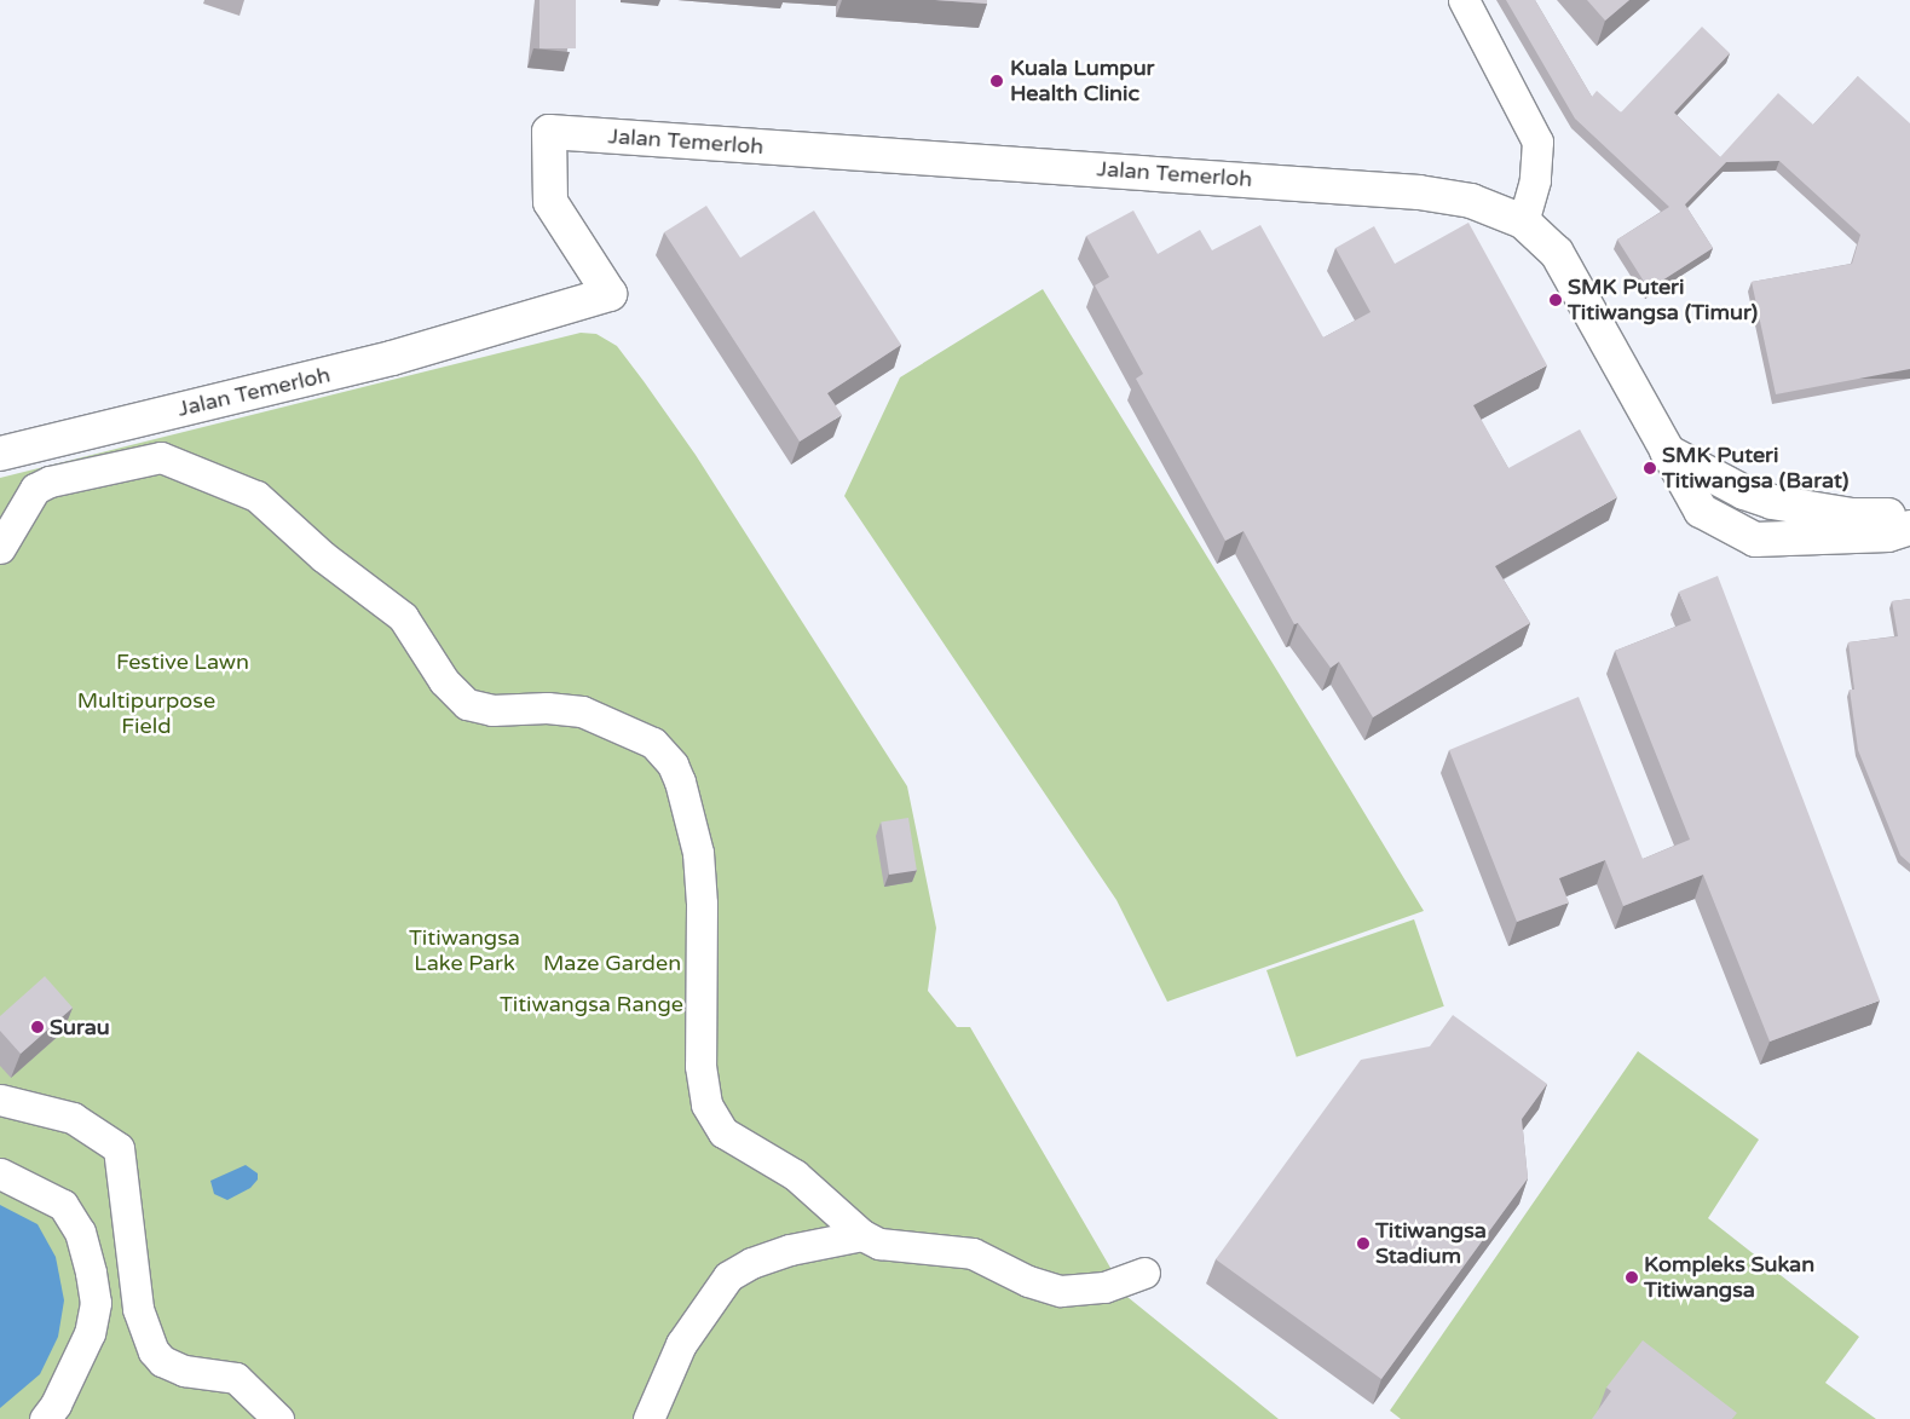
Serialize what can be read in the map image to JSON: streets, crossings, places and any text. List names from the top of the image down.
{
  "streets": {
    "street": ["Jalan Temerloh"]
  },
  "parks": [
    "Festive Lawn",
    "Multipurpose Field",
    "Titiwangsa Lake Park",
    "Maze Garden",
    "Titiwangsa Range"
  ],
  "places": [
    "Kuala Lumpur Health Clinic",
    "SMK Puteri Titiwangsa (Timur)",
    "SMK Puteri Titiwangsa (Barat)",
    "Surau",
    "Titiwangsa Stadium",
    "Kompleks Sukan Titiwangsa"
  ]
}
